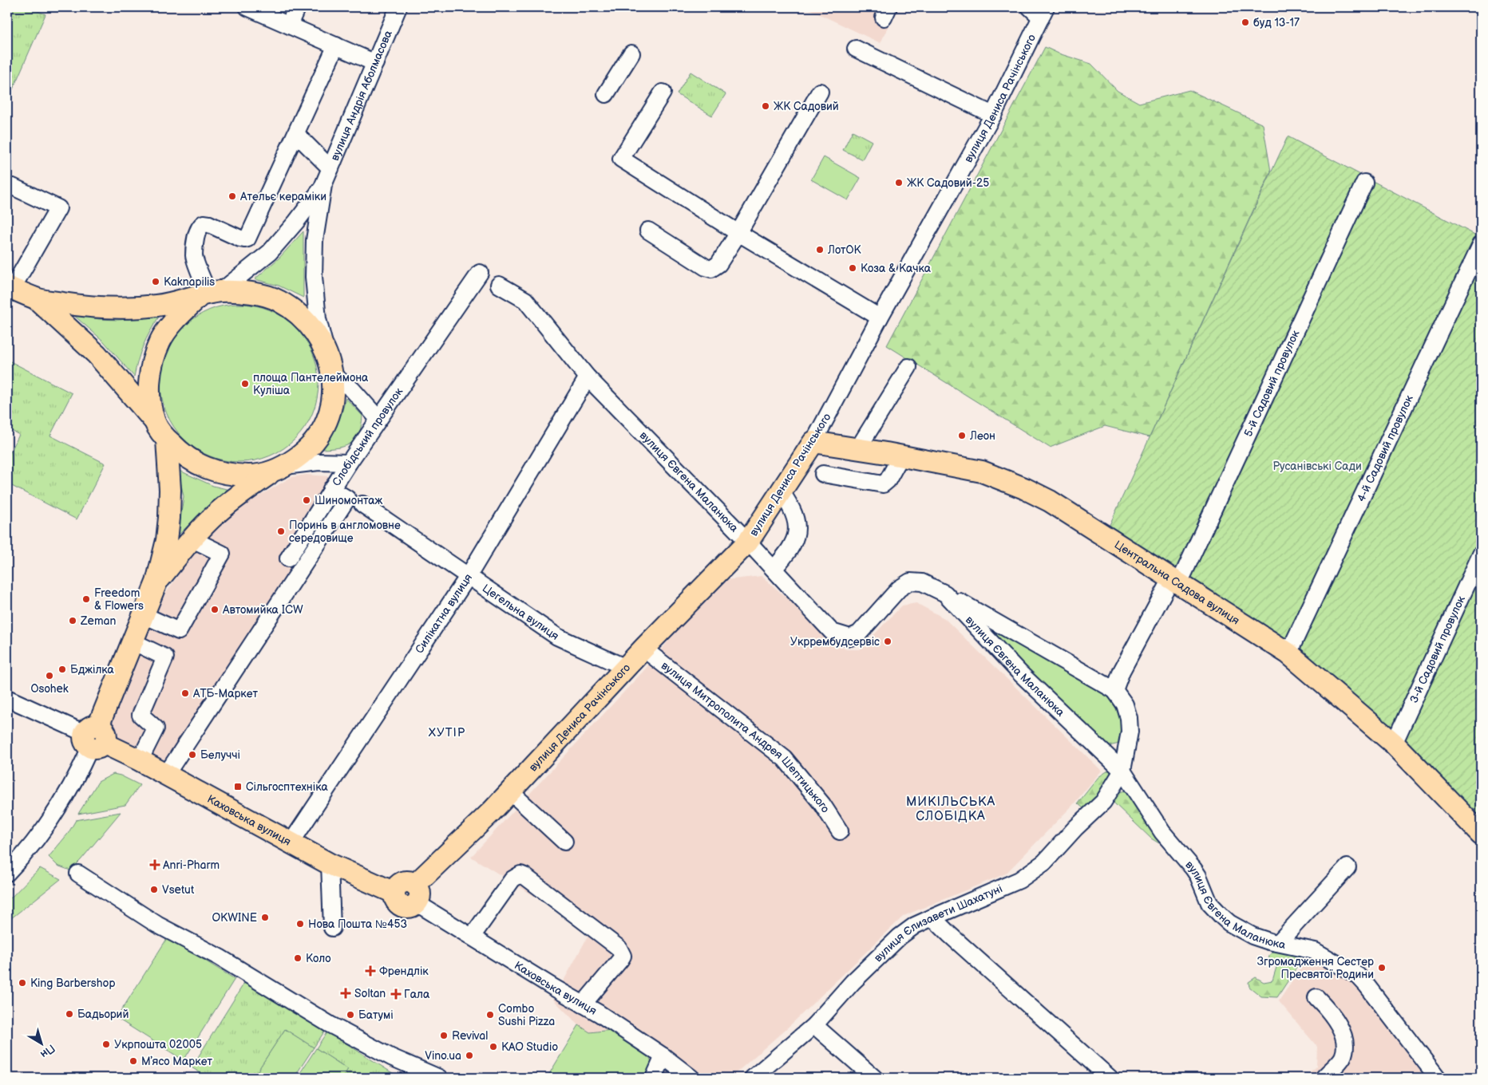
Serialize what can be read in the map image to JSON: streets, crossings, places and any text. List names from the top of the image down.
{
  "streets": {
    "main road": ["вулиця Дениса Рачінського", "Центральна Садова вулиця", "Каховська вулиця"],
    "street": [
      "вулиця Андрія Аболмасова",
      "5-й Садовий провулок",
      "Слобідський провулок",
      "4-й Садовий провулок",
      "вулиця Євгена Маланюка",
      "Цегельна вулиця",
      "Силікатна вулиця",
      "3-й Садовий провулок",
      "вулиця Митрополита Андрея Шептицького",
      "вулиця Єлизавети Шахатуні"
    ]
  },
  "crossings": [
    ["вулиця Дениса Рачінського", "вулиця Євгена Маланюка"],
    ["вулиця Дениса Рачінського", "Центральна Садова вулиця"],
    ["вулиця Дениса Рачінського", "Цегельна вулиця"],
    ["вулиця Дениса Рачінського", "вулиця Митрополита Андрея Шептицького"],
    ["вулиця Дениса Рачінського", "Каховська вулиця"],
    ["5-й Садовий провулок", "Центральна Садова вулиця"],
    ["Слобідський провулок", "Каховська вулиця"],
    ["4-й Садовий провулок", "Центральна Садова вулиця"],
    ["вулиця Євгена Маланюка", "Силікатна вулиця"],
    ["вулиця Євгена Маланюка", "вулиця Єлизавети Шахатуні"],
    ["Центральна Садова вулиця", "3-й Садовий провулок"],
    ["Цегельна вулиця", "Силікатна вулиця"],
    ["Силікатна вулиця", "Каховська вулиця"]
  ],
  "districts": ["ХУТІР", "МИКІЛЬСЬКА СЛОБІДКА"],
  "parks": ["Русанівські Сади"],
  "places": {
    "other": [
      "буд 13-17",
      "ЖК Садовий",
      "ЖК Садовий-25",
      "Ательє кераміки",
      "ЛотОК",
      "Коза & Качка",
      "Kaknapilis",
      "площа Пантелеймона Куліша",
      "Леон",
      "Шиномонтаж",
      "Поринь в англомовне середовище",
      "Freedom & Flowers",
      "Автомийка ICW",
      "Zeman",
      "Укррембудсервіс",
      "Бджілка",
      "Оsоhek",
      "АТБ-Маркет",
      "Белуччі",
      "Vsetut",
      "OKWINE",
      "Нова Пошта №453",
      "Коло",
      "Згромадження Сестер Пресвятої Родини",
      "King Barbershop",
      "Бадьорий",
      "Батумі",
      "Combo Sushi Pizza",
      "Revival",
      "Укрпошта 02005",
      "KAO Studio",
      "Vino.ua",
      "Мʼясо Маркет"
    ],
    "transit": ["Сільгосптехніка"],
    "health": [
      "Anri-Pharm",
      "Френдлік",
      "Soltan",
      "Гала"
    ]
  },
  "north": "bottom right"
}
